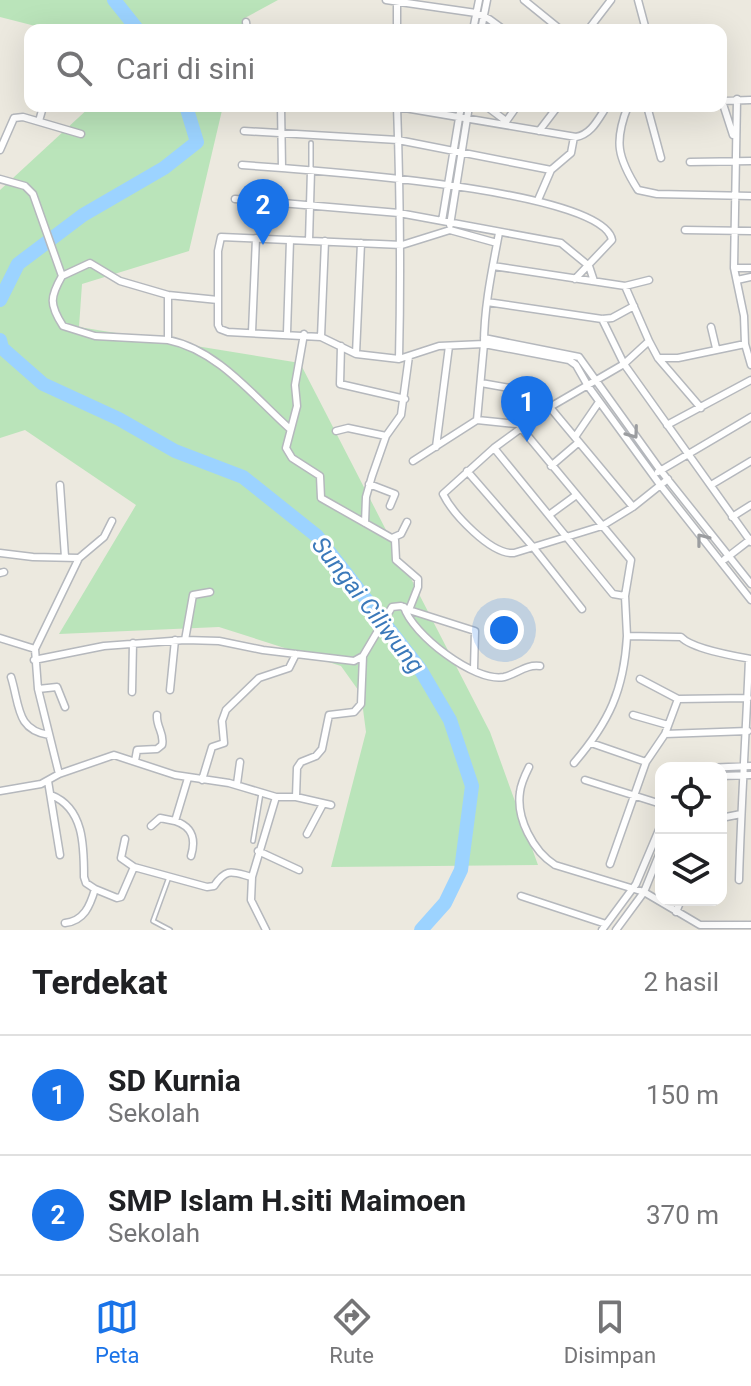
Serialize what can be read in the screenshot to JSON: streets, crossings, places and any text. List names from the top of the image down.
{
  "water": ["Sungai Ciliwung"],
  "page": {
    "search": "Cari di sini",
    "pins": ["2", "1"],
    "heading": ["Terdekat", "2 hasil"],
    "list": [
      {
        "mark": "1",
        "name": "SD Kurnia",
        "note": "Sekolah",
        "value": "150 m"
      },
      {
        "mark": "2",
        "name": "SMP Islam H.siti Maimoen",
        "note": "Sekolah",
        "value": "370 m"
      }
    ],
    "nav": ["Peta", "Rute", "Disimpan"]
  }
}
